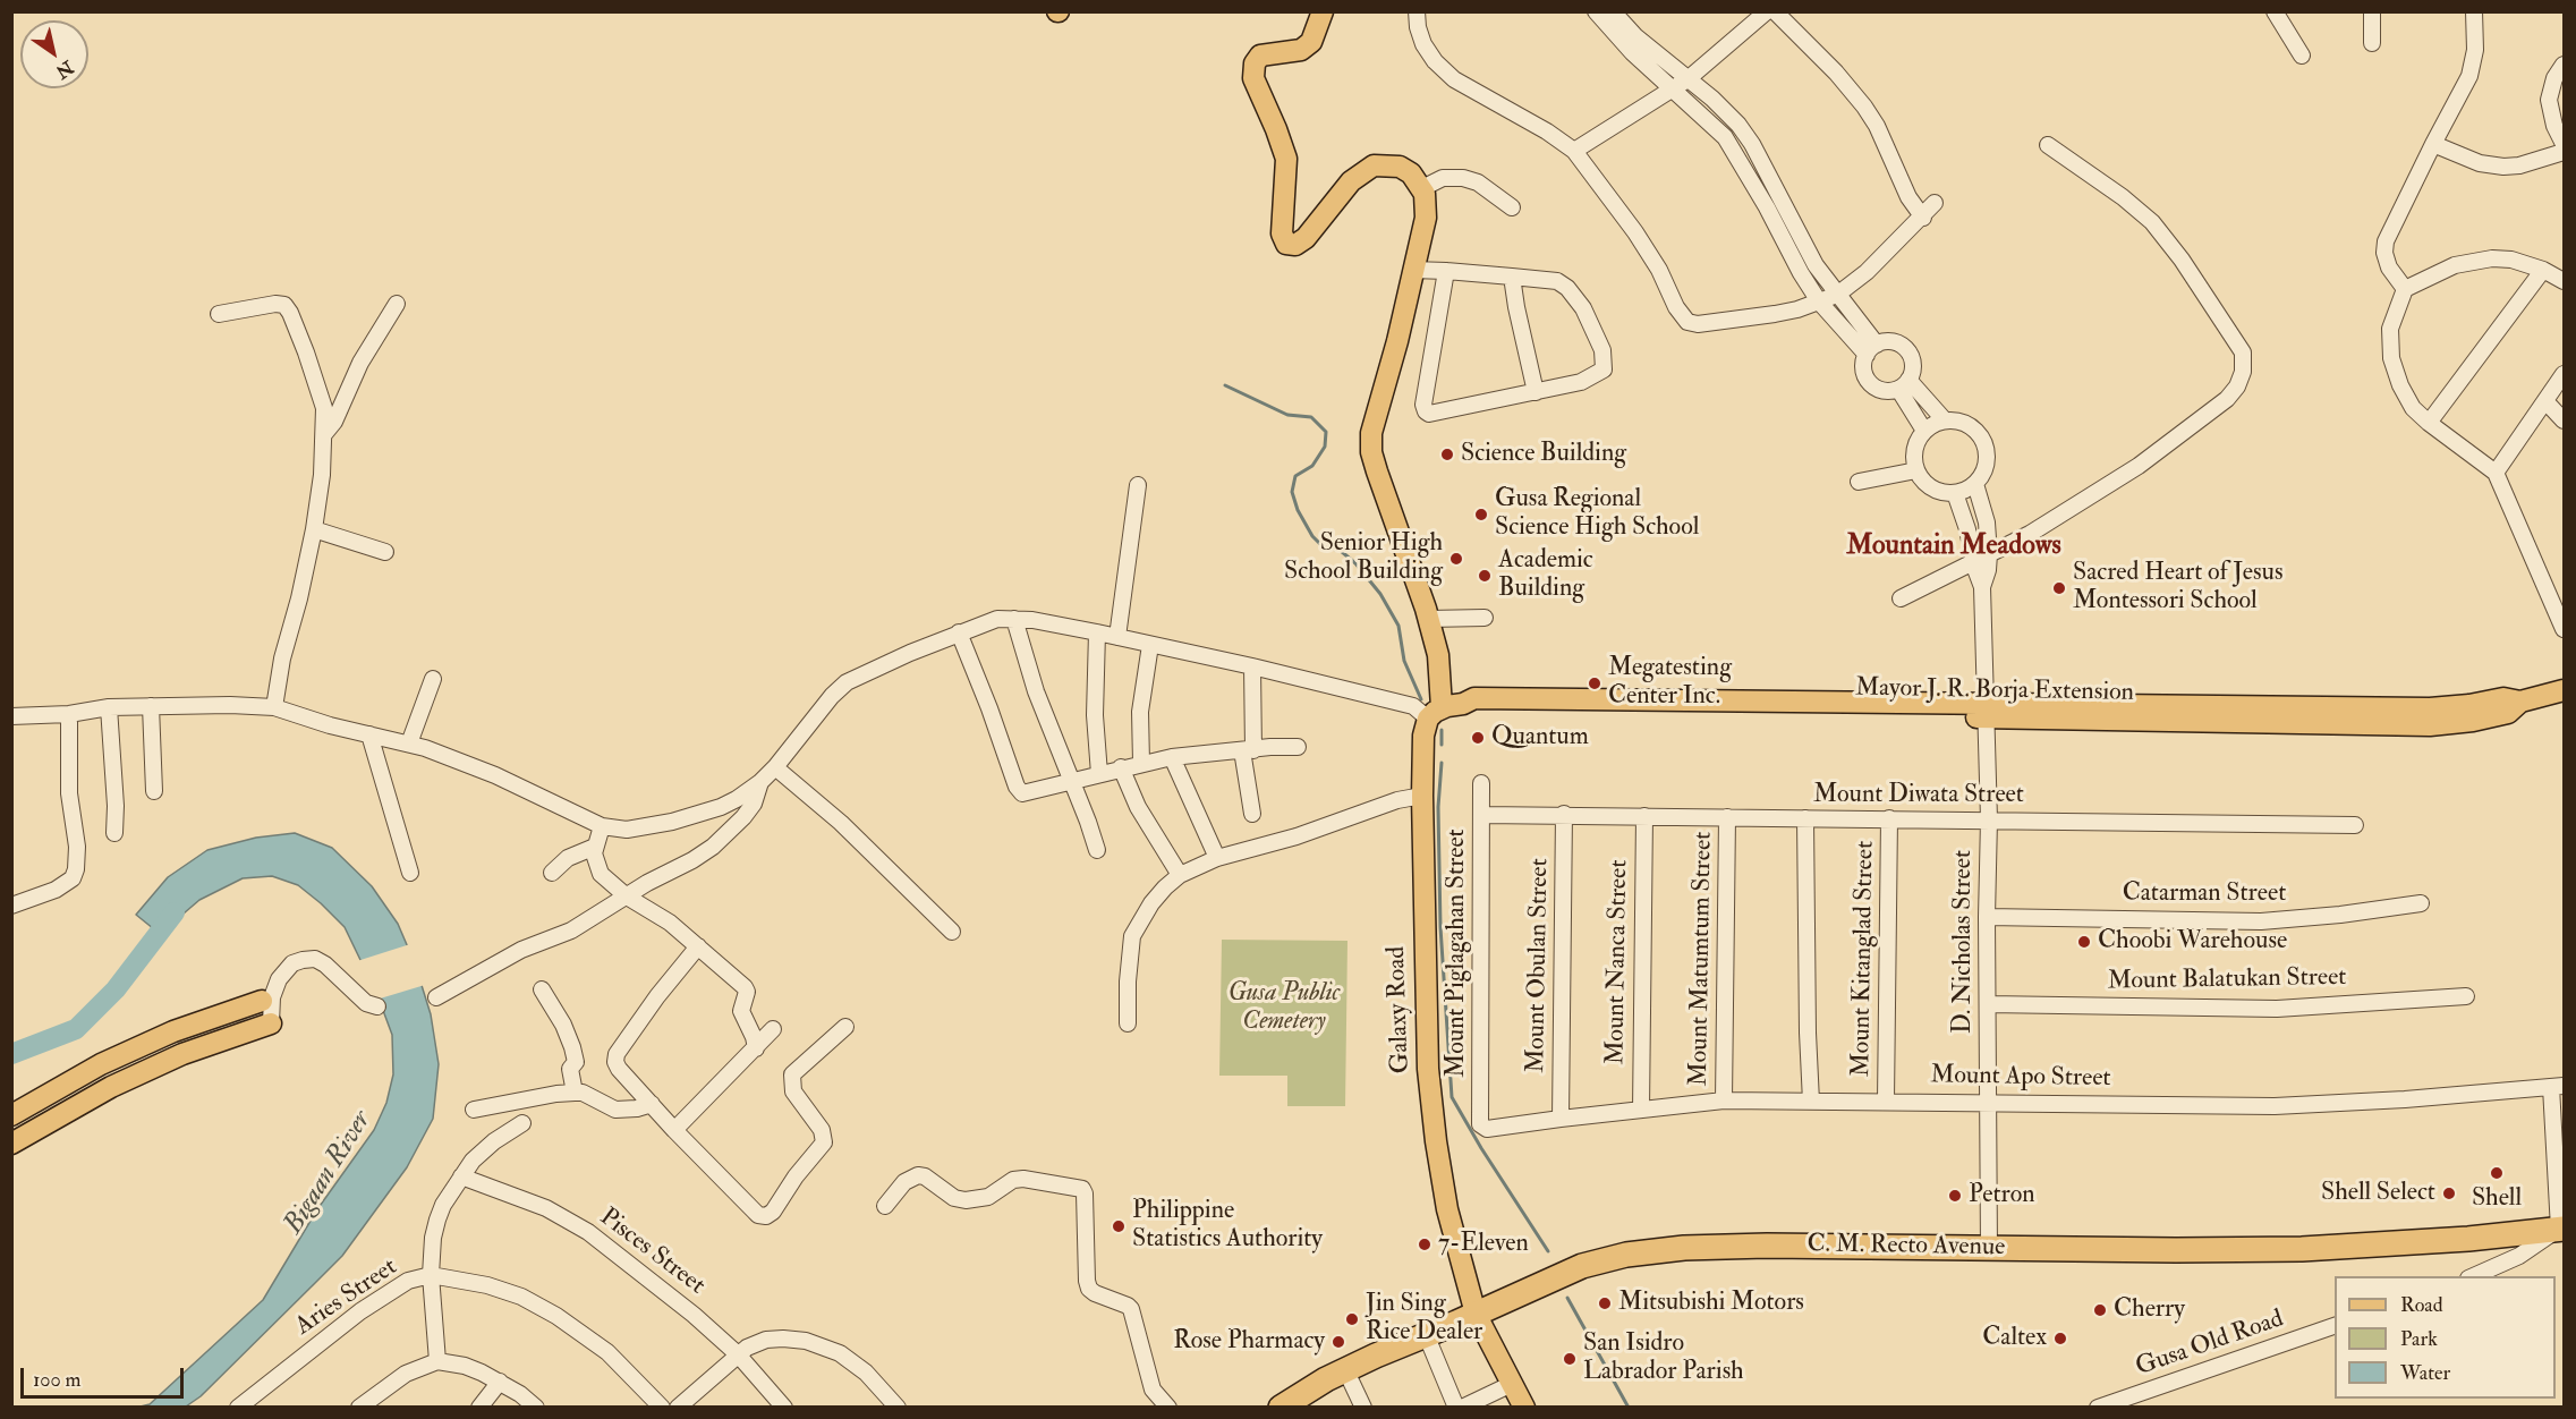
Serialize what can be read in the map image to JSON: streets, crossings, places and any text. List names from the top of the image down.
{
  "streets": {
    "highway": ["C. M. Recto Avenue"],
    "main road": ["Mayor J. R. Borja Extension", "Galaxy Road"],
    "street": [
      "Mount Diwata Street",
      "Catarman Street",
      "D. Nicholas Street",
      "Mount Piglagahan Street",
      "Mount Matumtum Street",
      "Mount Kitanglad Street",
      "Mount Nanca Street",
      "Mount Obulan Street",
      "Mount Balatukan Street",
      "Mount Apo Street",
      "Pisces Street",
      "Aries Street",
      "Gusa Old Road"
    ]
  },
  "crossings": [
    ["Mayor J. R. Borja Extension", "D. Nicholas Street"],
    ["Mayor J. R. Borja Extension", "Galaxy Road"],
    ["Mount Diwata Street", "D. Nicholas Street"],
    ["Mount Diwata Street", "Mount Piglagahan Street"],
    ["Mount Diwata Street", "Mount Matumtum Street"],
    ["Mount Diwata Street", "Mount Kitanglad Street"],
    ["Mount Diwata Street", "Mount Nanca Street"],
    ["Mount Diwata Street", "Mount Obulan Street"],
    ["Catarman Street", "D. Nicholas Street"],
    ["D. Nicholas Street", "Mount Balatukan Street"],
    ["D. Nicholas Street", "Mount Apo Street"],
    ["D. Nicholas Street", "C. M. Recto Avenue"],
    ["Mount Piglagahan Street", "Mount Apo Street"],
    ["Mount Matumtum Street", "Mount Apo Street"],
    ["Mount Kitanglad Street", "Mount Apo Street"],
    ["Mount Nanca Street", "Mount Apo Street"],
    ["Mount Obulan Street", "Mount Apo Street"],
    ["Galaxy Road", "C. M. Recto Avenue"]
  ],
  "districts": ["Mountain Meadows"],
  "water": ["Bigaan River"],
  "parks": ["Gusa Public Cemetery"],
  "places": [
    "Science Building",
    "Gusa Regional Science High School",
    "Senior High School Building",
    "Academic Building",
    "Sacred Heart of Jesus Montessori School",
    "Megatesting Center Inc.",
    "Quantum",
    "Choobi Warehouse",
    "Shell",
    "Shell Select",
    "Petron",
    "Philippine Statistics Authority",
    "7-Eleven",
    "Mitsubishi Motors",
    "Cherry",
    "Jin Sing Rice Dealer",
    "Caltex",
    "Rose Pharmacy",
    "San Isidro Labrador Parish"
  ],
  "legend": ["Road", "Park", "Water"],
  "scale_bar": "100 m",
  "north": "bottom right"
}
